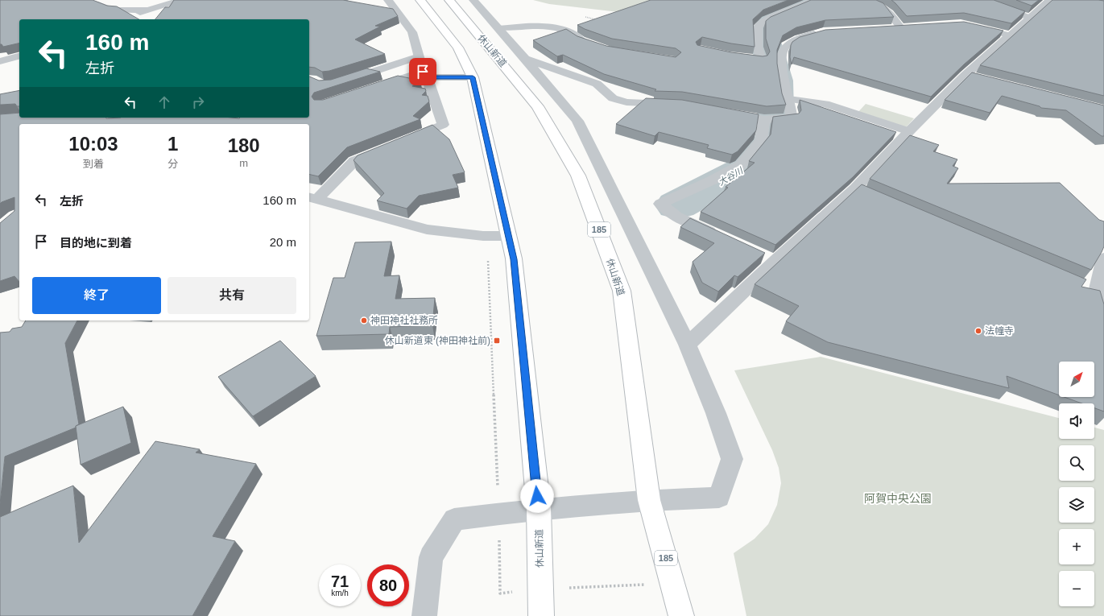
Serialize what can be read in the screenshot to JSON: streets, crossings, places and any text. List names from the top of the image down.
{
  "streets": {
    "highway": ["休山新道", "185"]
  },
  "water": ["大谷川"],
  "parks": ["阿賀中央公園"],
  "places": {
    "other": ["神田神社社務所", "法幢寺"],
    "transit": ["休山新道東 (神田神社前)"]
  },
  "north": "top right",
  "page": {
    "turn": ["160 m", "左折"],
    "eta": [
      "10:03",
      "到着",
      "1",
      "分",
      "180",
      "m"
    ],
    "list": [
      {
        "name": "左折",
        "value": "160 m"
      },
      {
        "name": "目的地に到着",
        "value": "20 m"
      }
    ],
    "buttons": ["終了", "共有"],
    "map_buttons": ["+", "−"],
    "speed": "71 km/h",
    "limit": "80"
  }
}
